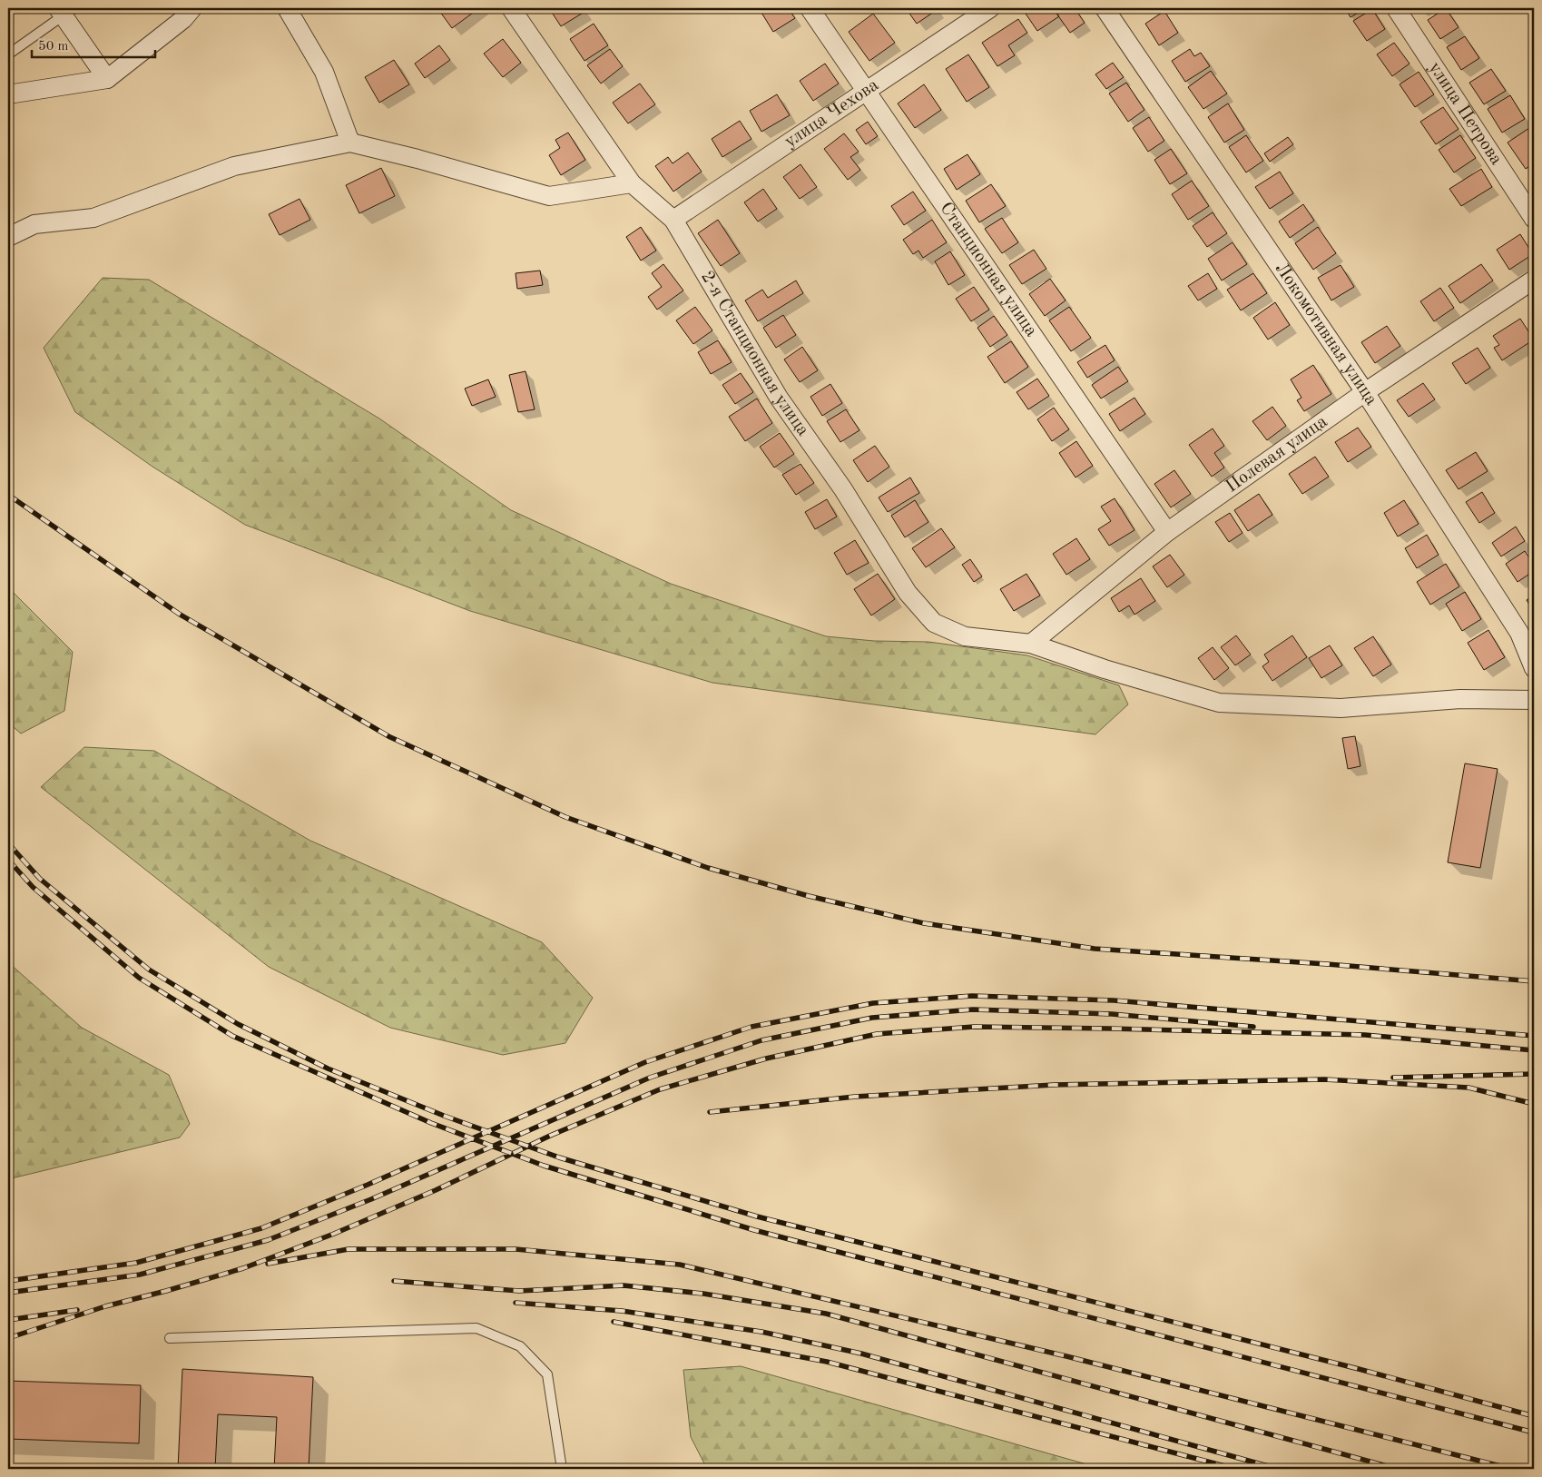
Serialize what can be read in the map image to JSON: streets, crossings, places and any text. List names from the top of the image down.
{
  "streets": {
    "street": [
      "улица Чехова",
      "улица Петрова",
      "Станционная улица",
      "Локомотивная улица",
      "2-я Станционная улица",
      "Полевая улица"
    ]
  },
  "crossings": [
    ["улица Чехова", "Станционная улица"],
    ["улица Чехова", "2-я Станционная улица"],
    ["Станционная улица", "Полевая улица"],
    ["Локомотивная улица", "Полевая улица"],
    ["2-я Станционная улица", "Полевая улица"]
  ],
  "scale_bar": "50 m"
}
